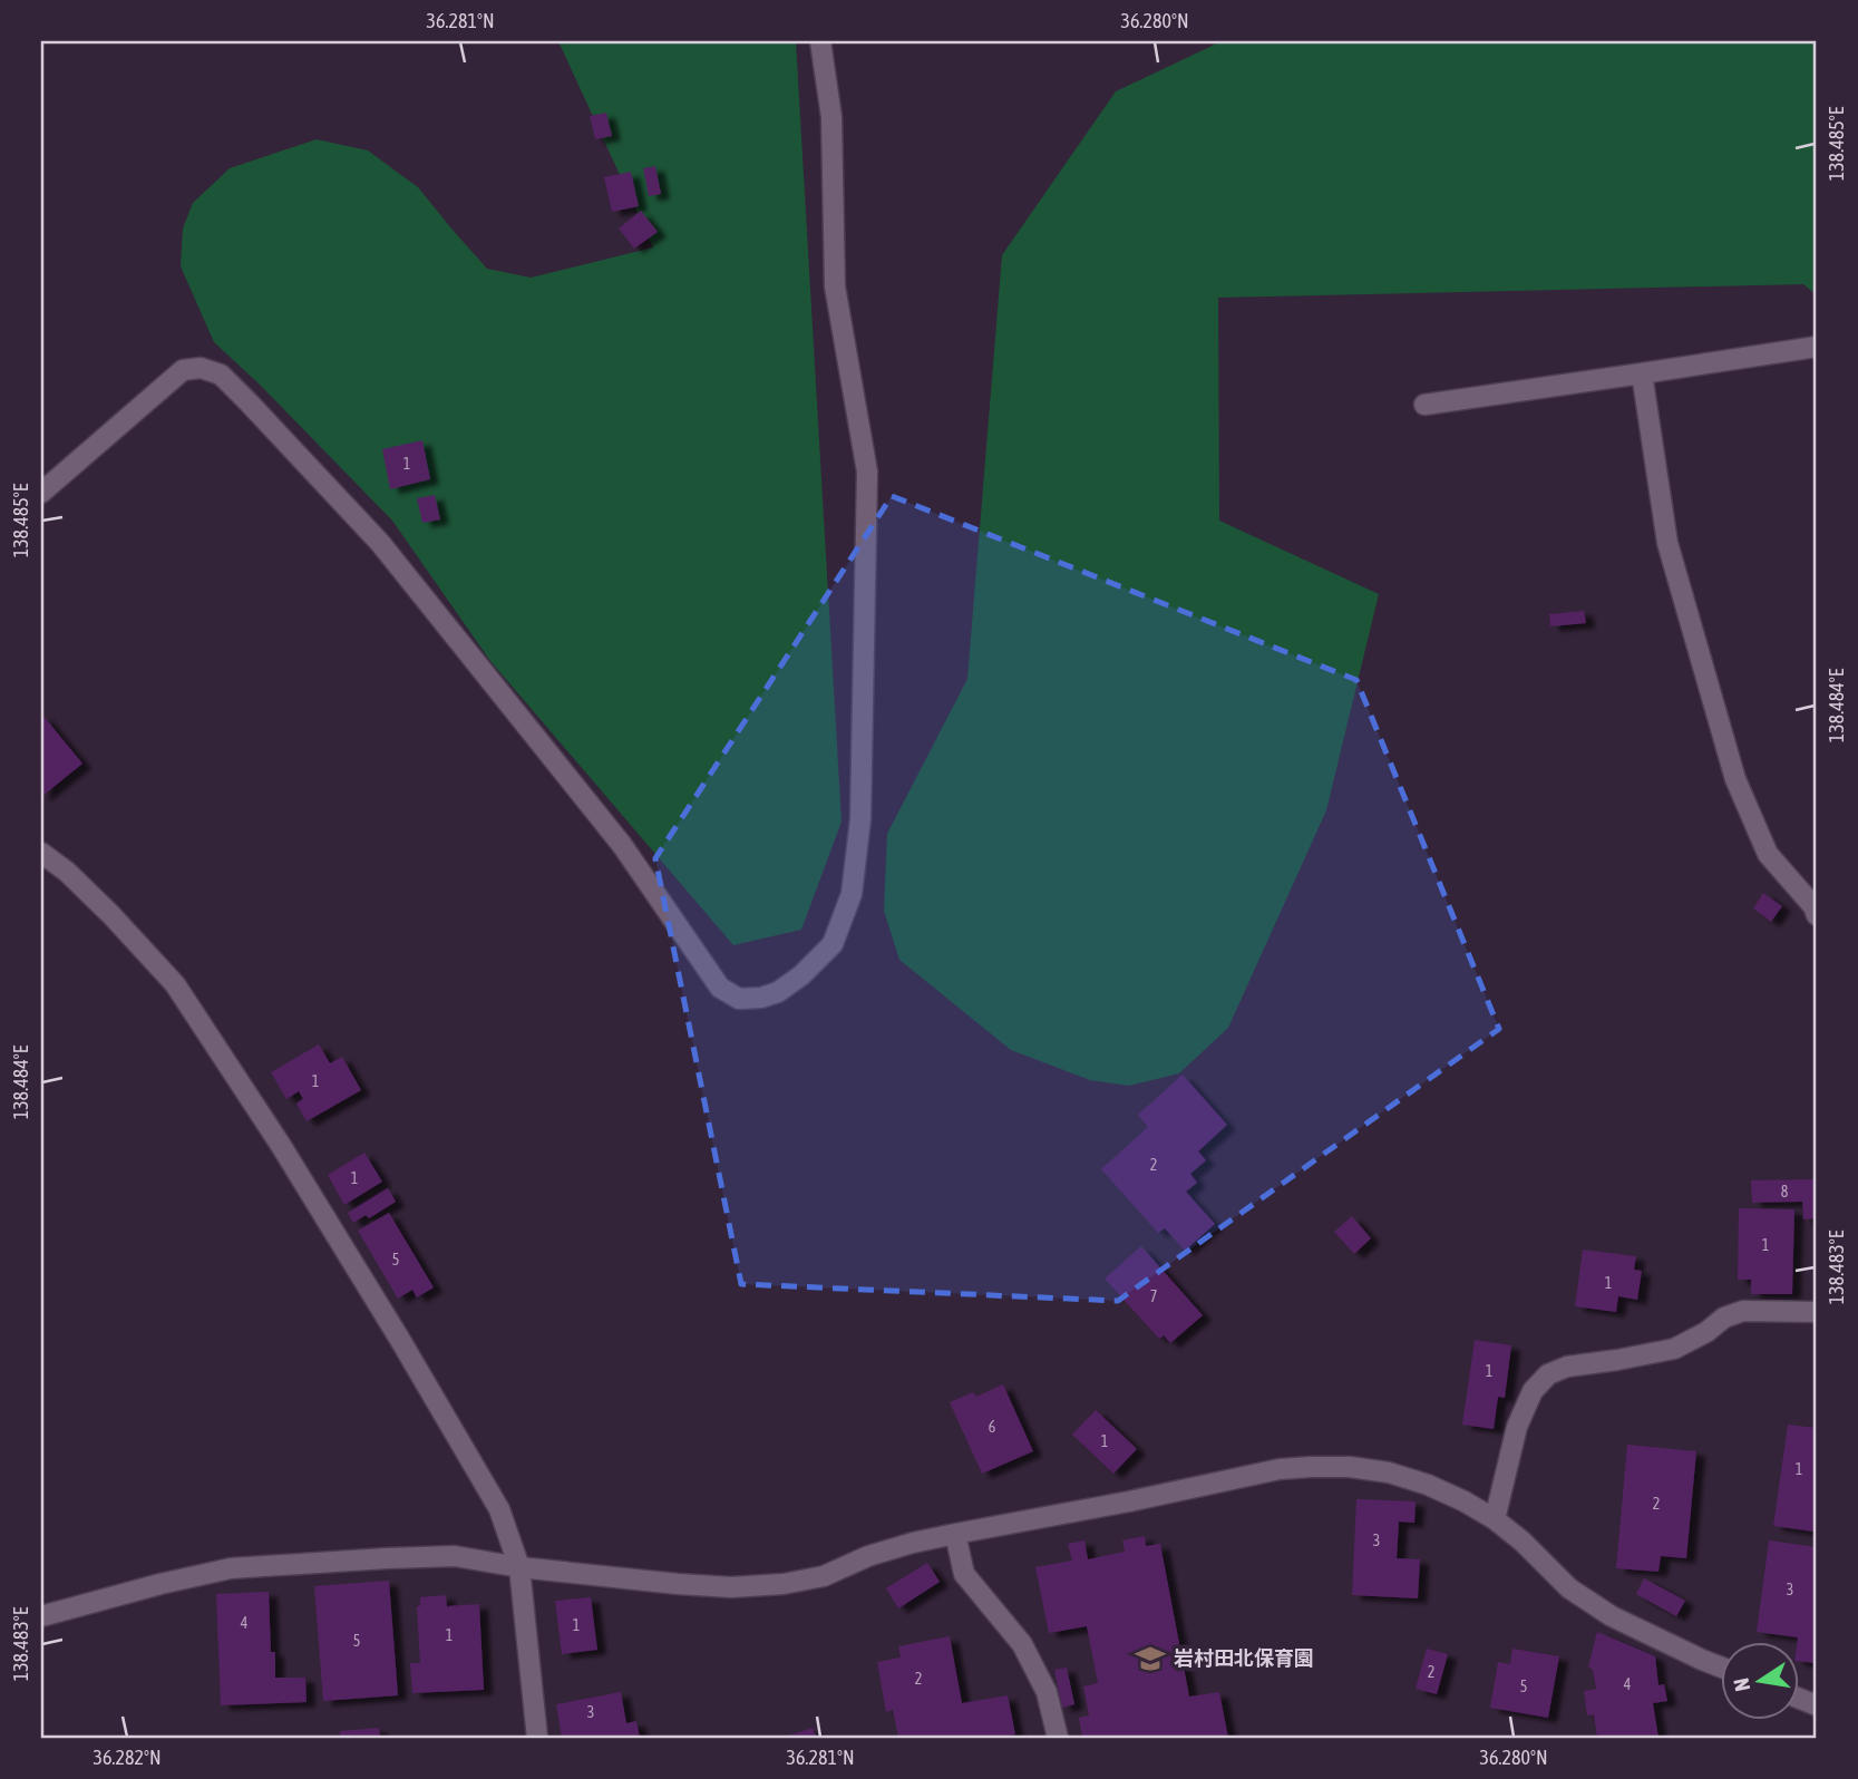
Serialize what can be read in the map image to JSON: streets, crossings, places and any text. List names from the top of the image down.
{
  "places": {
    "school or university": ["岩村田北保育園"]
  },
  "house_numbers": [
    "1",
    "1",
    "2",
    "1",
    "8",
    "1",
    "5",
    "1",
    "7",
    "1",
    "6",
    "1",
    "1",
    "2",
    "3",
    "3",
    "4",
    "1",
    "1",
    "5",
    "2",
    "2",
    "4",
    "5",
    "3"
  ],
  "north": "left",
  "coordinates": [
    "36.281°N",
    "36.280°N",
    "138.485°E",
    "138.484°E",
    "138.483°E",
    "36.282°N"
  ]
}
